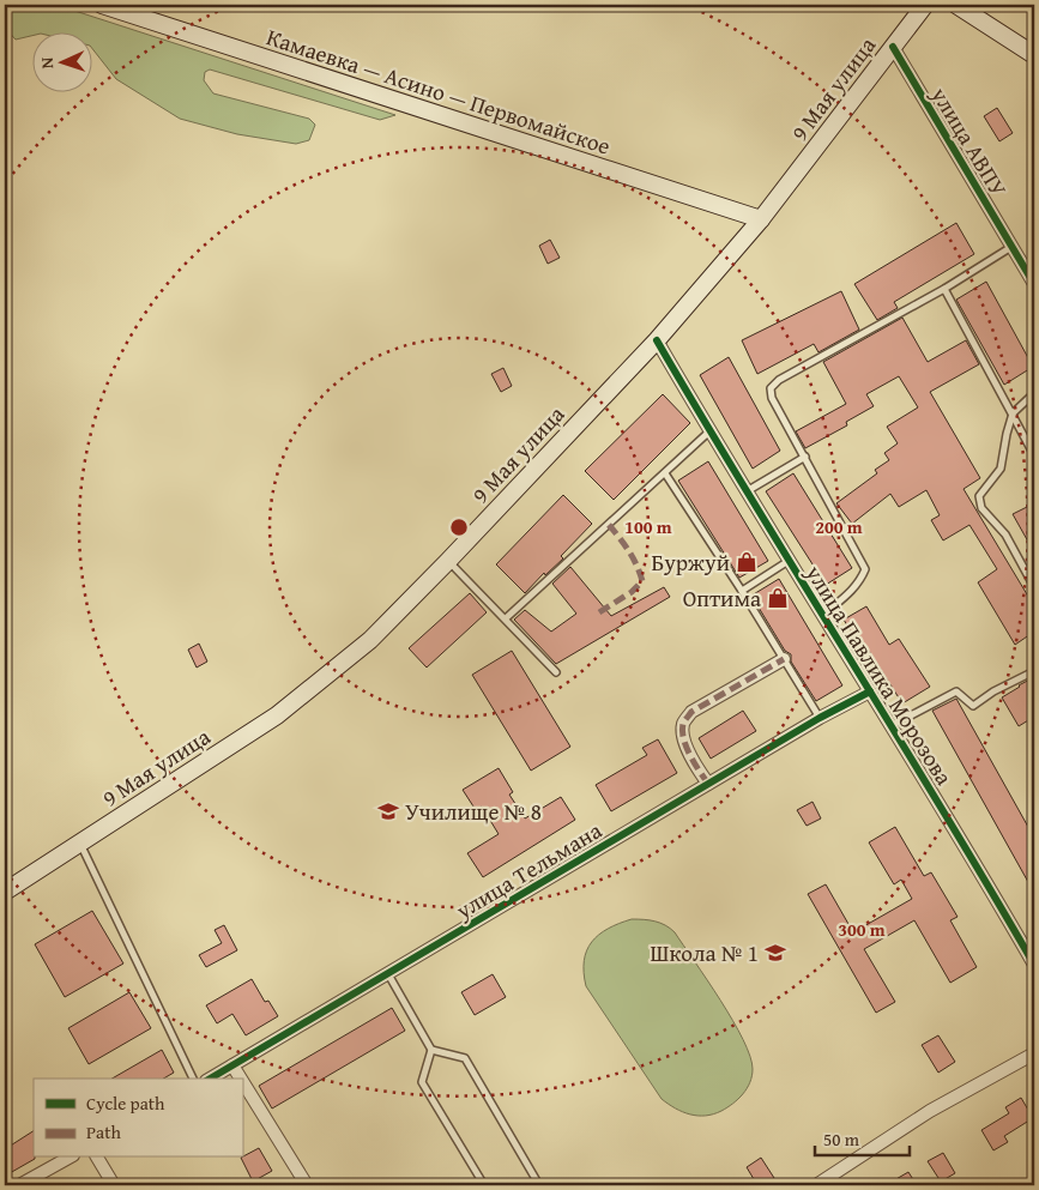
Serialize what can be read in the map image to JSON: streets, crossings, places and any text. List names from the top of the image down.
{
  "streets": {
    "main road": ["9 Мая улица", "Камаевка — Асино — Первомайское"],
    "street": ["улица АВПУ", "улица Павлика Морозова", "улица Тельмана"]
  },
  "crossings": [
    ["9 Мая улица", "Камаевка — Асино — Первомайское"],
    ["9 Мая улица", "улица АВПУ"],
    ["9 Мая улица", "улица Павлика Морозова"],
    ["улица Павлика Морозова", "улица Тельмана"]
  ],
  "places": {
    "shop": ["Буржуй", "Оптима"],
    "school or university": ["Училище № 8", "Школа № 1"]
  },
  "legend": ["Cycle path", "Path"],
  "scale_bar": "50 m",
  "north": "left",
  "rings": ["100 m", "200 m", "300 m"]
}
